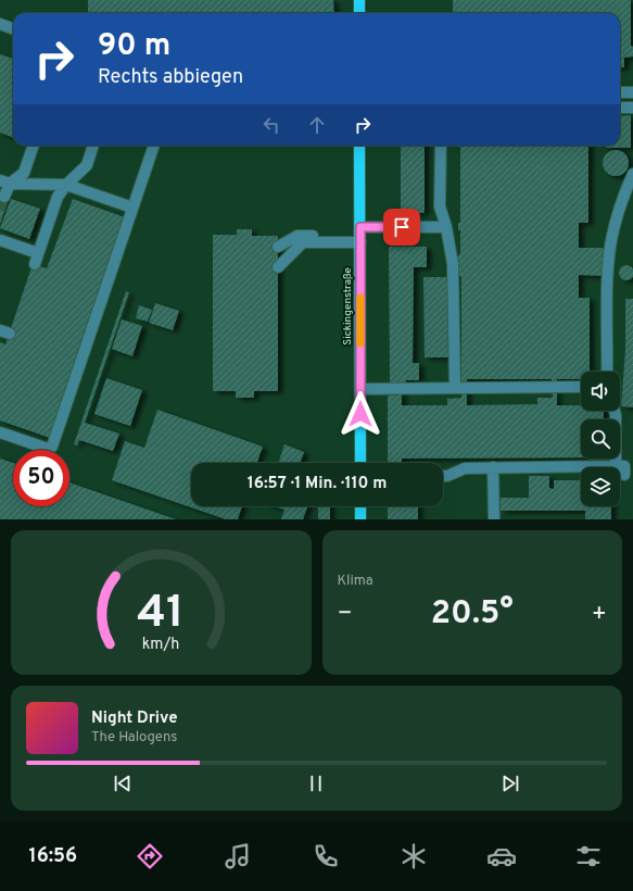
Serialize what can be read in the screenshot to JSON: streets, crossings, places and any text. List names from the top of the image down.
{
  "streets": {
    "main road": ["Sickingenstraße"]
  },
  "page": {
    "turn": ["90 m", "Rechts abbiegen"],
    "limit": "50",
    "trip": "16:57 · 1 Min. · 110 m",
    "tile": "Klima",
    "heat": ["−", "20.5°", "+"],
    "song": ["Night Drive", "The Halogens"],
    "tabs": "16:56",
    "gauge": ["41", "km/h"]
  }
}
